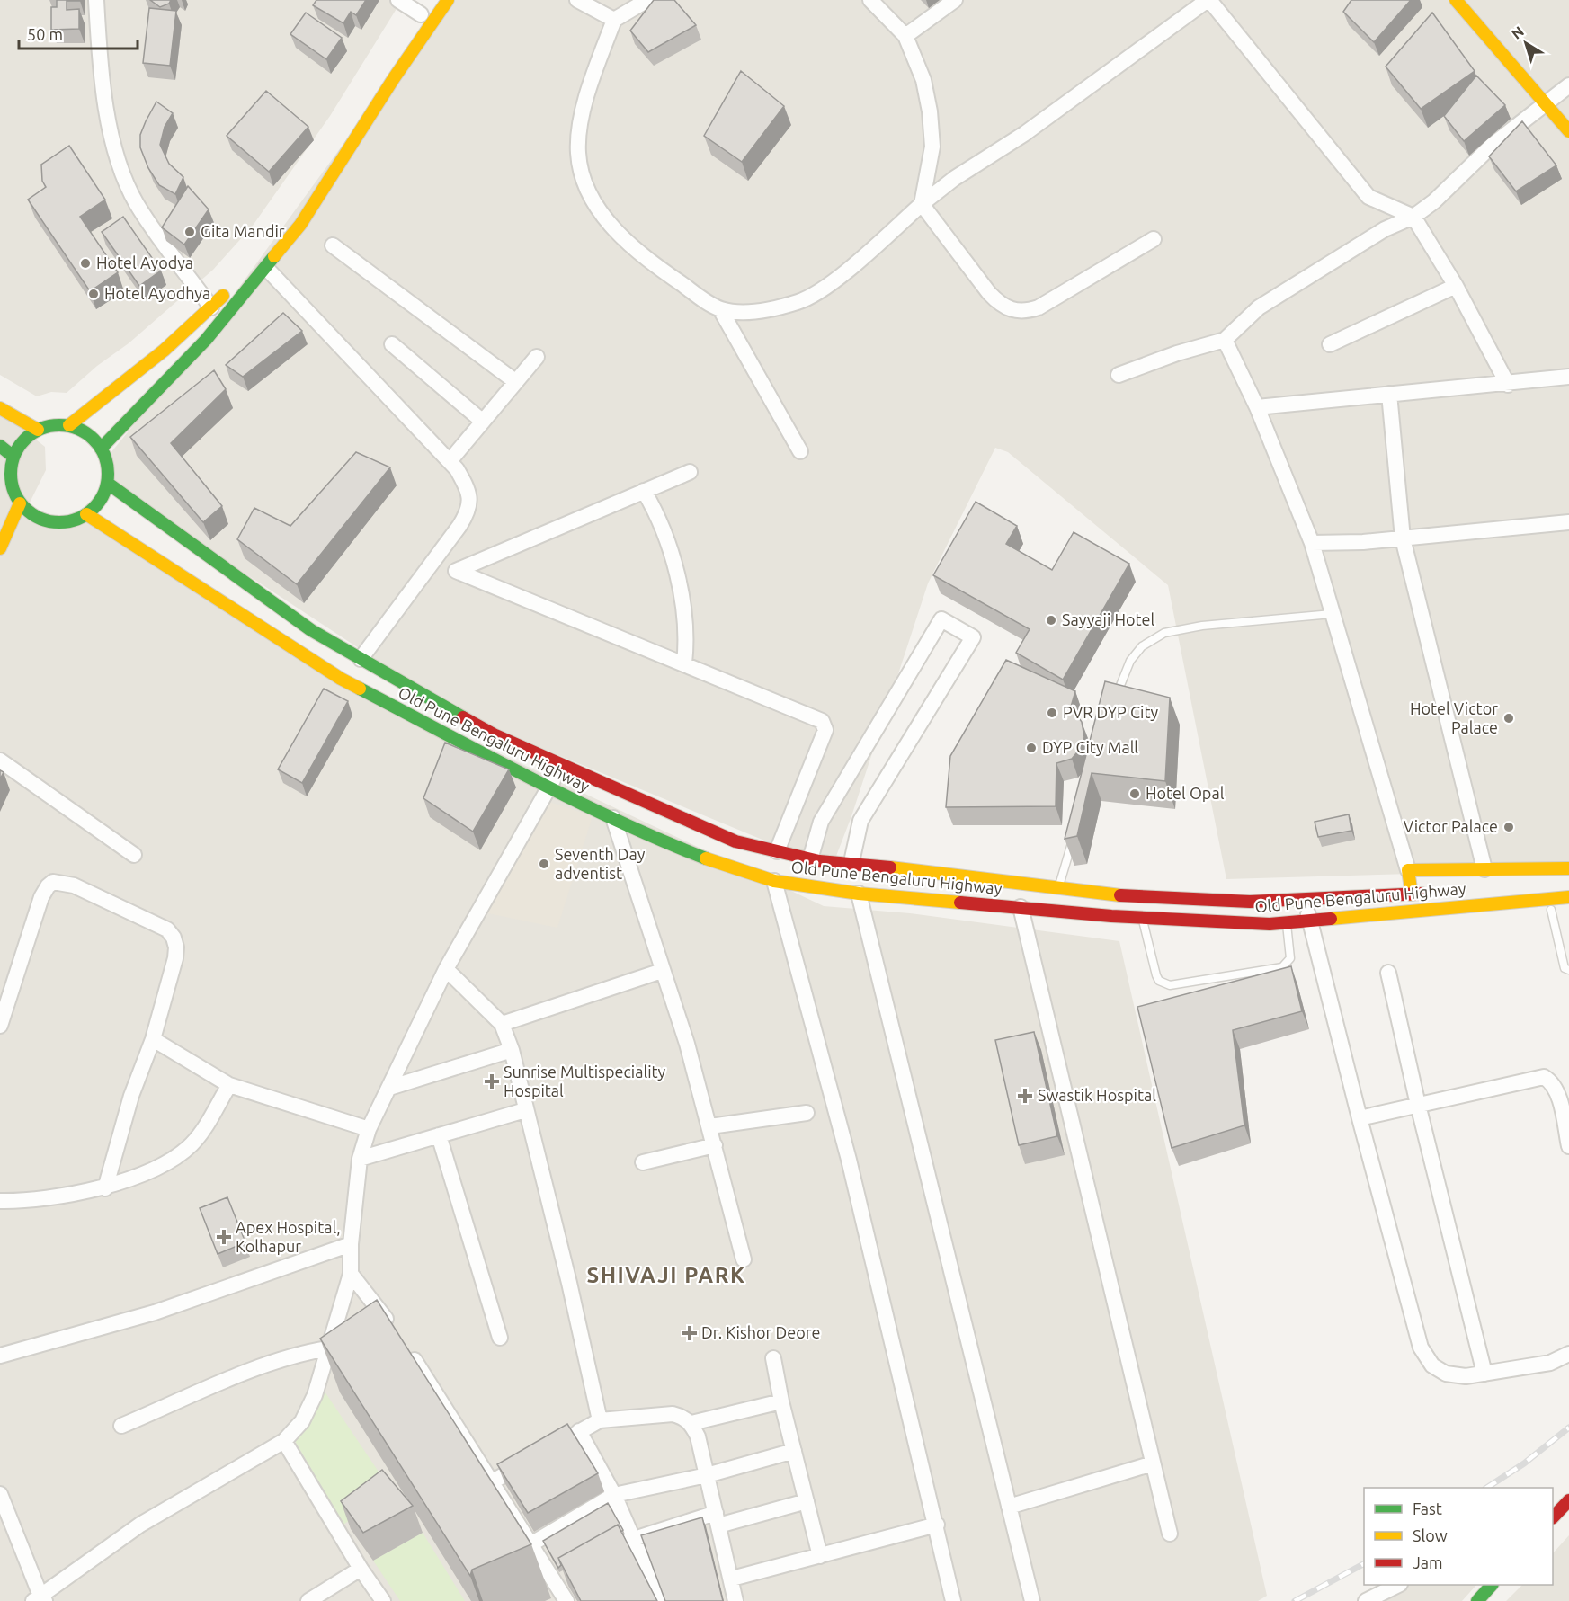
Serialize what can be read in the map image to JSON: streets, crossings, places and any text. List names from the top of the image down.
{
  "streets": {
    "main road": ["Old Pune Bengaluru Highway"]
  },
  "districts": ["SHIVAJI PARK"],
  "places": {
    "other": [
      "Gita Mandir",
      "Hotel Ayodya",
      "Hotel Ayodhya",
      "Sayyaji Hotel",
      "PVR DYP City",
      "Hotel Victor Palace",
      "DYP City Mall",
      "Hotel Opal",
      "Victor Palace",
      "Seventh Day adventist"
    ],
    "health": [
      "Sunrise Multispeciality Hospital",
      "Swastik Hospital",
      "Apex Hospital, Kolhapur",
      "Dr. Kishor Deore"
    ]
  },
  "legend": ["Fast", "Slow", "Jam"],
  "scale_bar": "50 m",
  "north": "top left"
}
